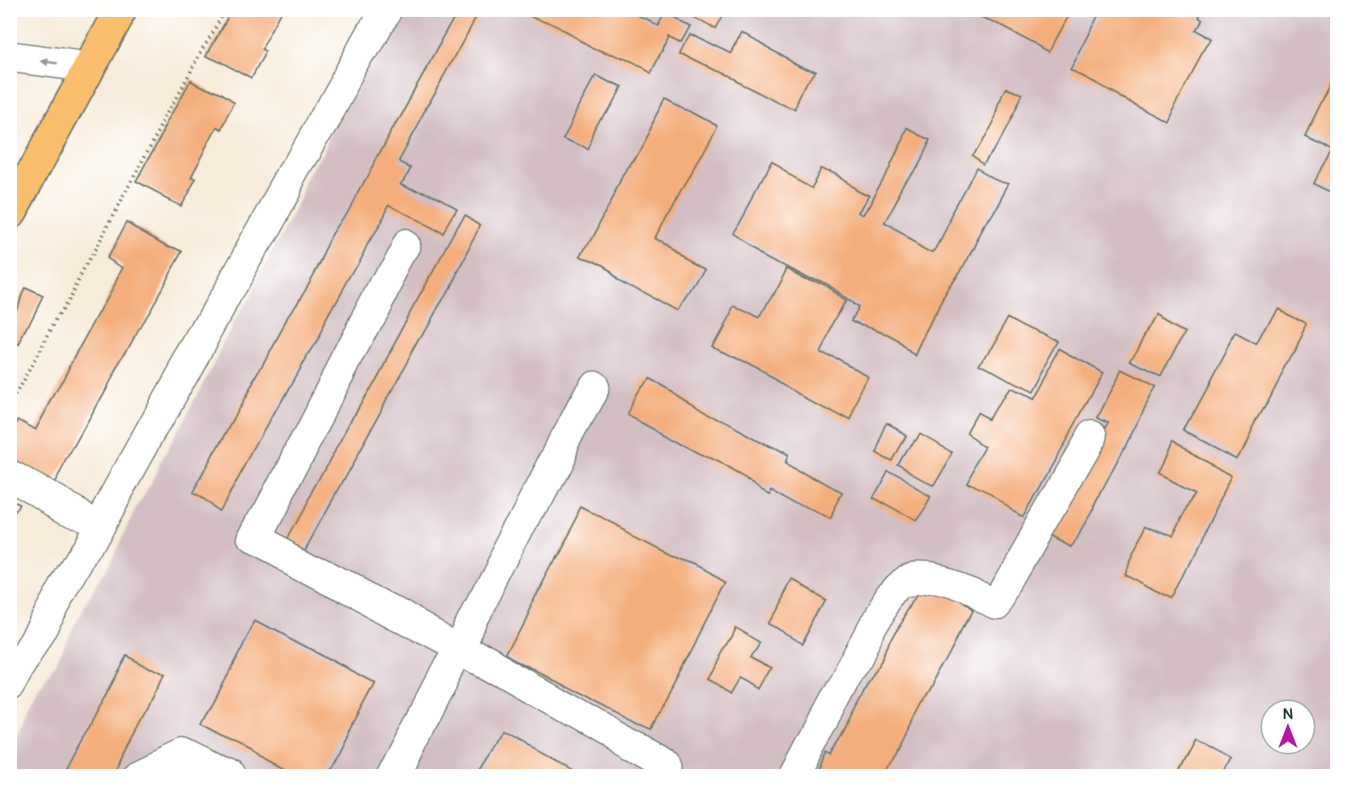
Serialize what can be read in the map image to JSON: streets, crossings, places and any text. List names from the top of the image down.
{
  "north": "top"
}
